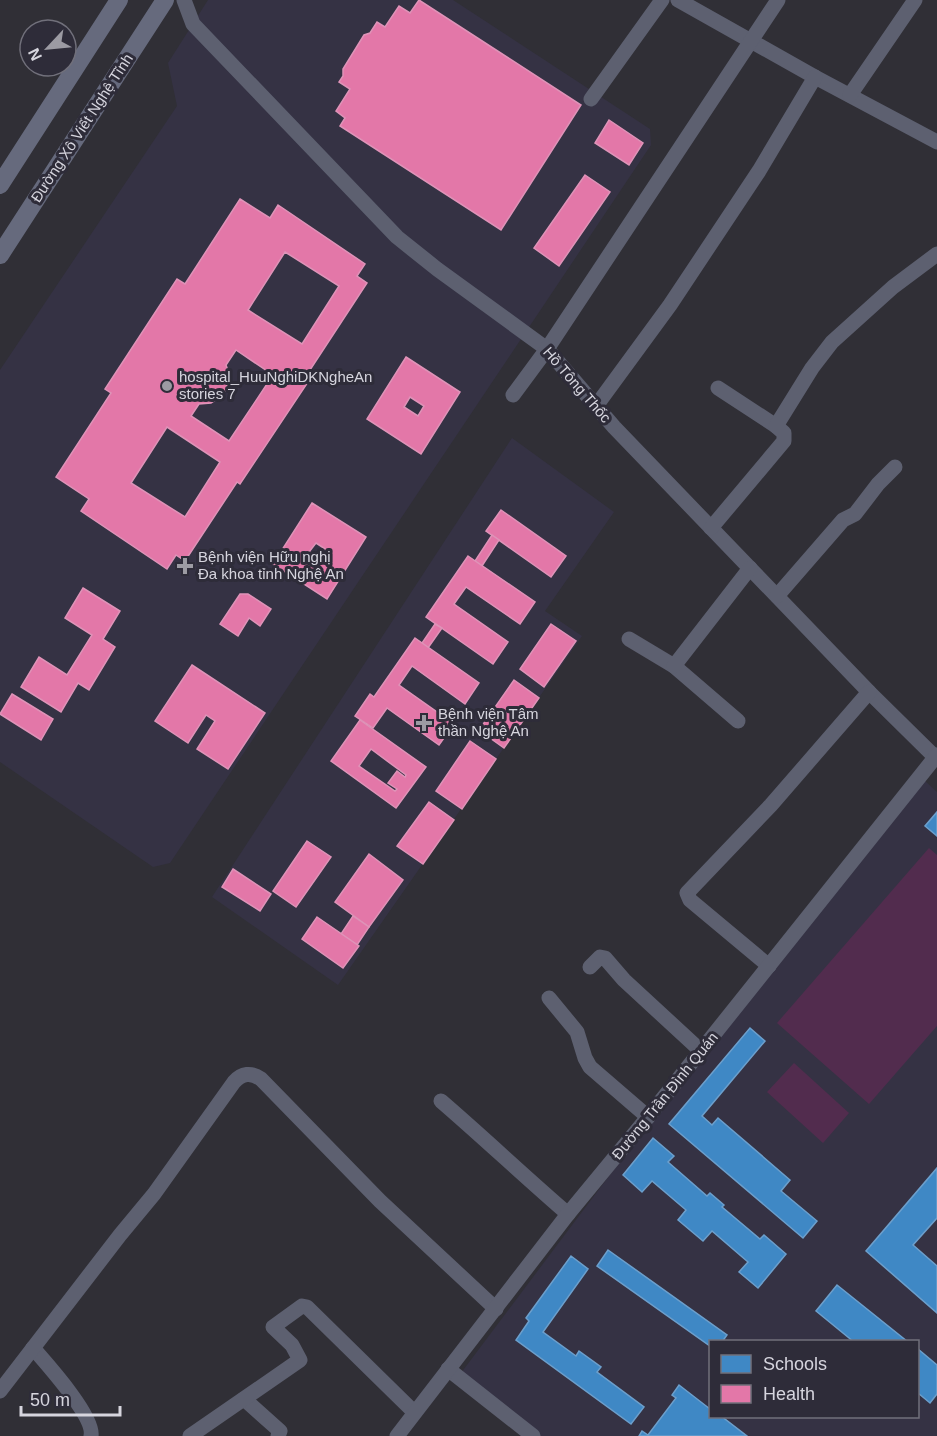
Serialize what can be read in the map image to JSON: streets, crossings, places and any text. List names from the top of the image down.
{
  "streets": {
    "main road": ["Đường Xô Viết Nghệ Tĩnh"],
    "street": ["Hồ Tông Thốc", "Đường Trần Đình Quán"]
  },
  "crossings": [
    ["Hồ Tông Thốc", "Đường Trần Đình Quán"]
  ],
  "places": {
    "other": ["hospital_HuuNghiDKNgheAn stories 7"],
    "health": ["Bệnh viện Hữu nghị Đa khoa tỉnh Nghệ An", "Bệnh viện Tâm thần Nghệ An"]
  },
  "legend": ["Schools", "Health"],
  "scale_bar": "50 m",
  "north": "bottom left"
}
